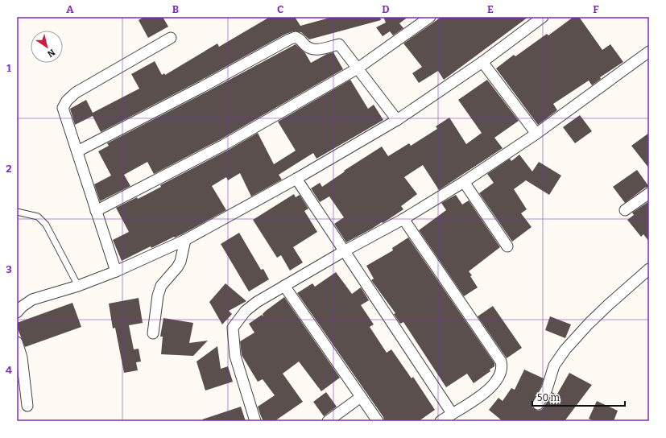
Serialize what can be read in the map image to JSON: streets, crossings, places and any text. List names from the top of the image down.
{
  "scale_bar": "50 m",
  "north": "bottom right",
  "grid": {
    "columns": [
      "A",
      "B",
      "C",
      "D",
      "E",
      "F"
    ],
    "rows": [
      "1",
      "2",
      "3",
      "4"
    ]
  }
}
